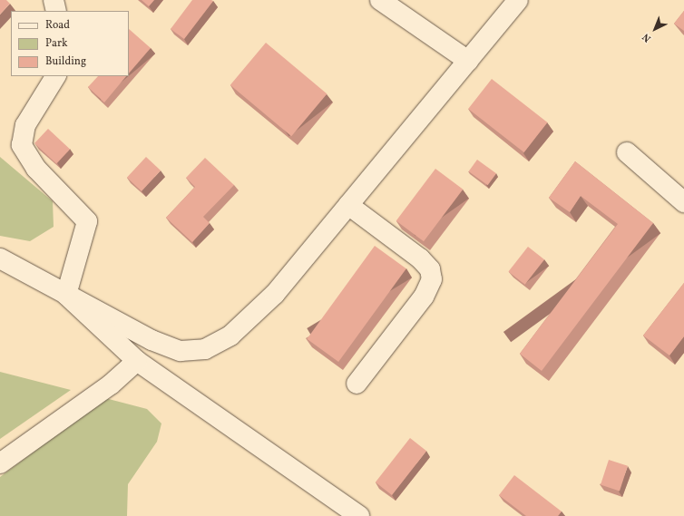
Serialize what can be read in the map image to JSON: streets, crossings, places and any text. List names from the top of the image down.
{
  "legend": ["Road", "Park", "Building"],
  "north": "bottom left"
}
